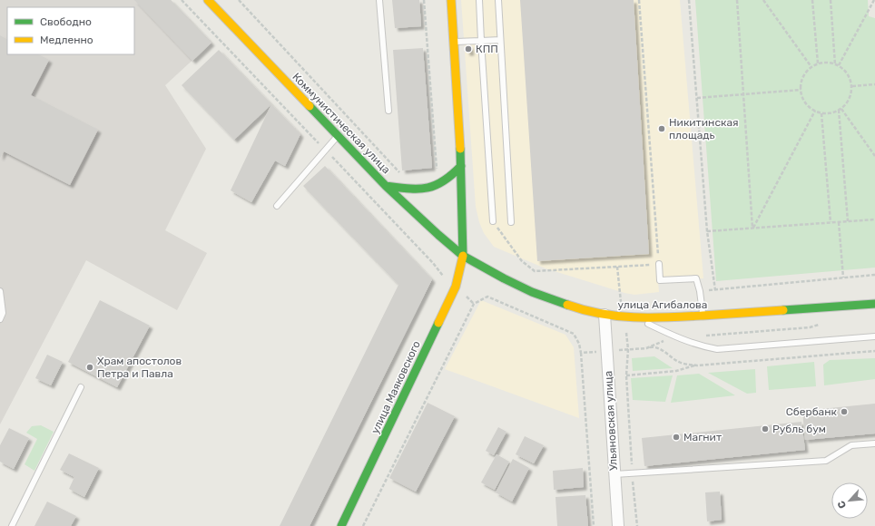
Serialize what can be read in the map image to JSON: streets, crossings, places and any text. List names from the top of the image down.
{
  "streets": {
    "main road": ["Коммунистическая улица", "улица Агибалова", "улица Маяковского"],
    "street": ["Ульяновская улица"]
  },
  "crossings": [
    ["Коммунистическая улица", "улица Агибалова"],
    ["Коммунистическая улица", "улица Маяковского"],
    ["улица Агибалова", "улица Маяковского"],
    ["улица Агибалова", "Ульяновская улица"]
  ],
  "places": [
    "КПП",
    "Никитинская площадь",
    "Храм апостолов Петра и Павла",
    "Сбербанк",
    "Рубль бум",
    "Магнит"
  ],
  "legend": ["Свободно", "Медленно"],
  "north": "bottom left"
}
